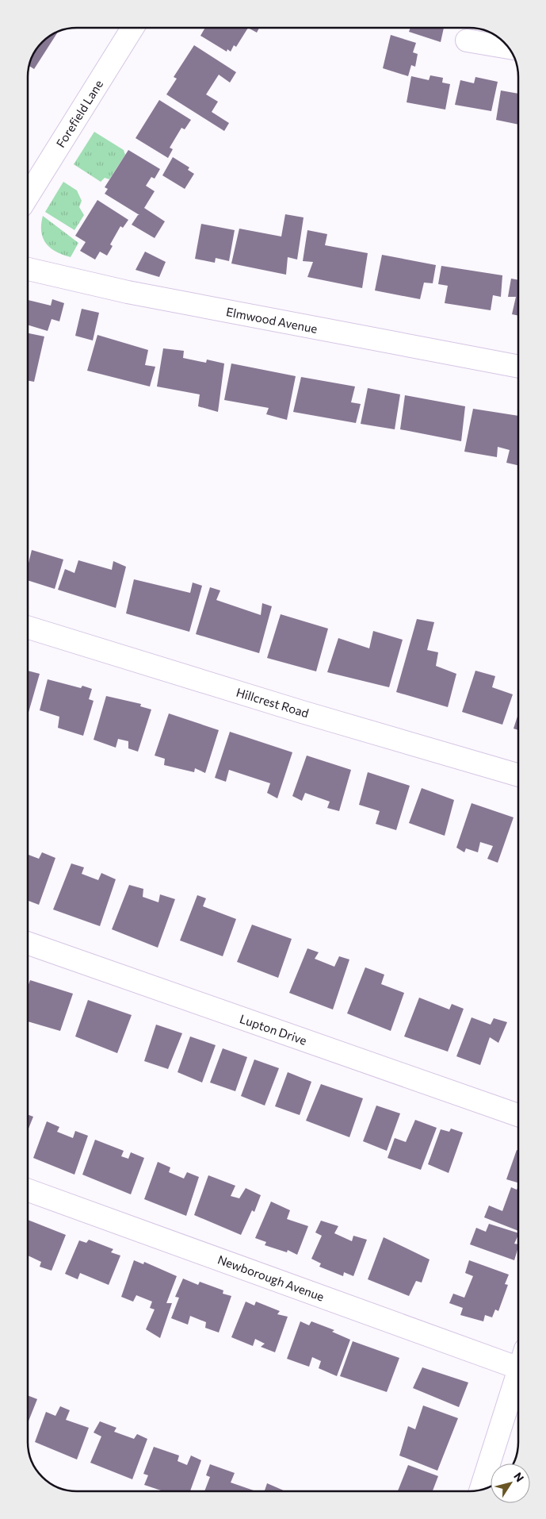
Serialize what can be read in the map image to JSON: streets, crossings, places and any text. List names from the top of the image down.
{
  "streets": {
    "street": [
      "Forefield Lane",
      "Elmwood Avenue",
      "Hillcrest Road",
      "Lupton Drive",
      "Newborough Avenue"
    ]
  },
  "north": "top right"
}
